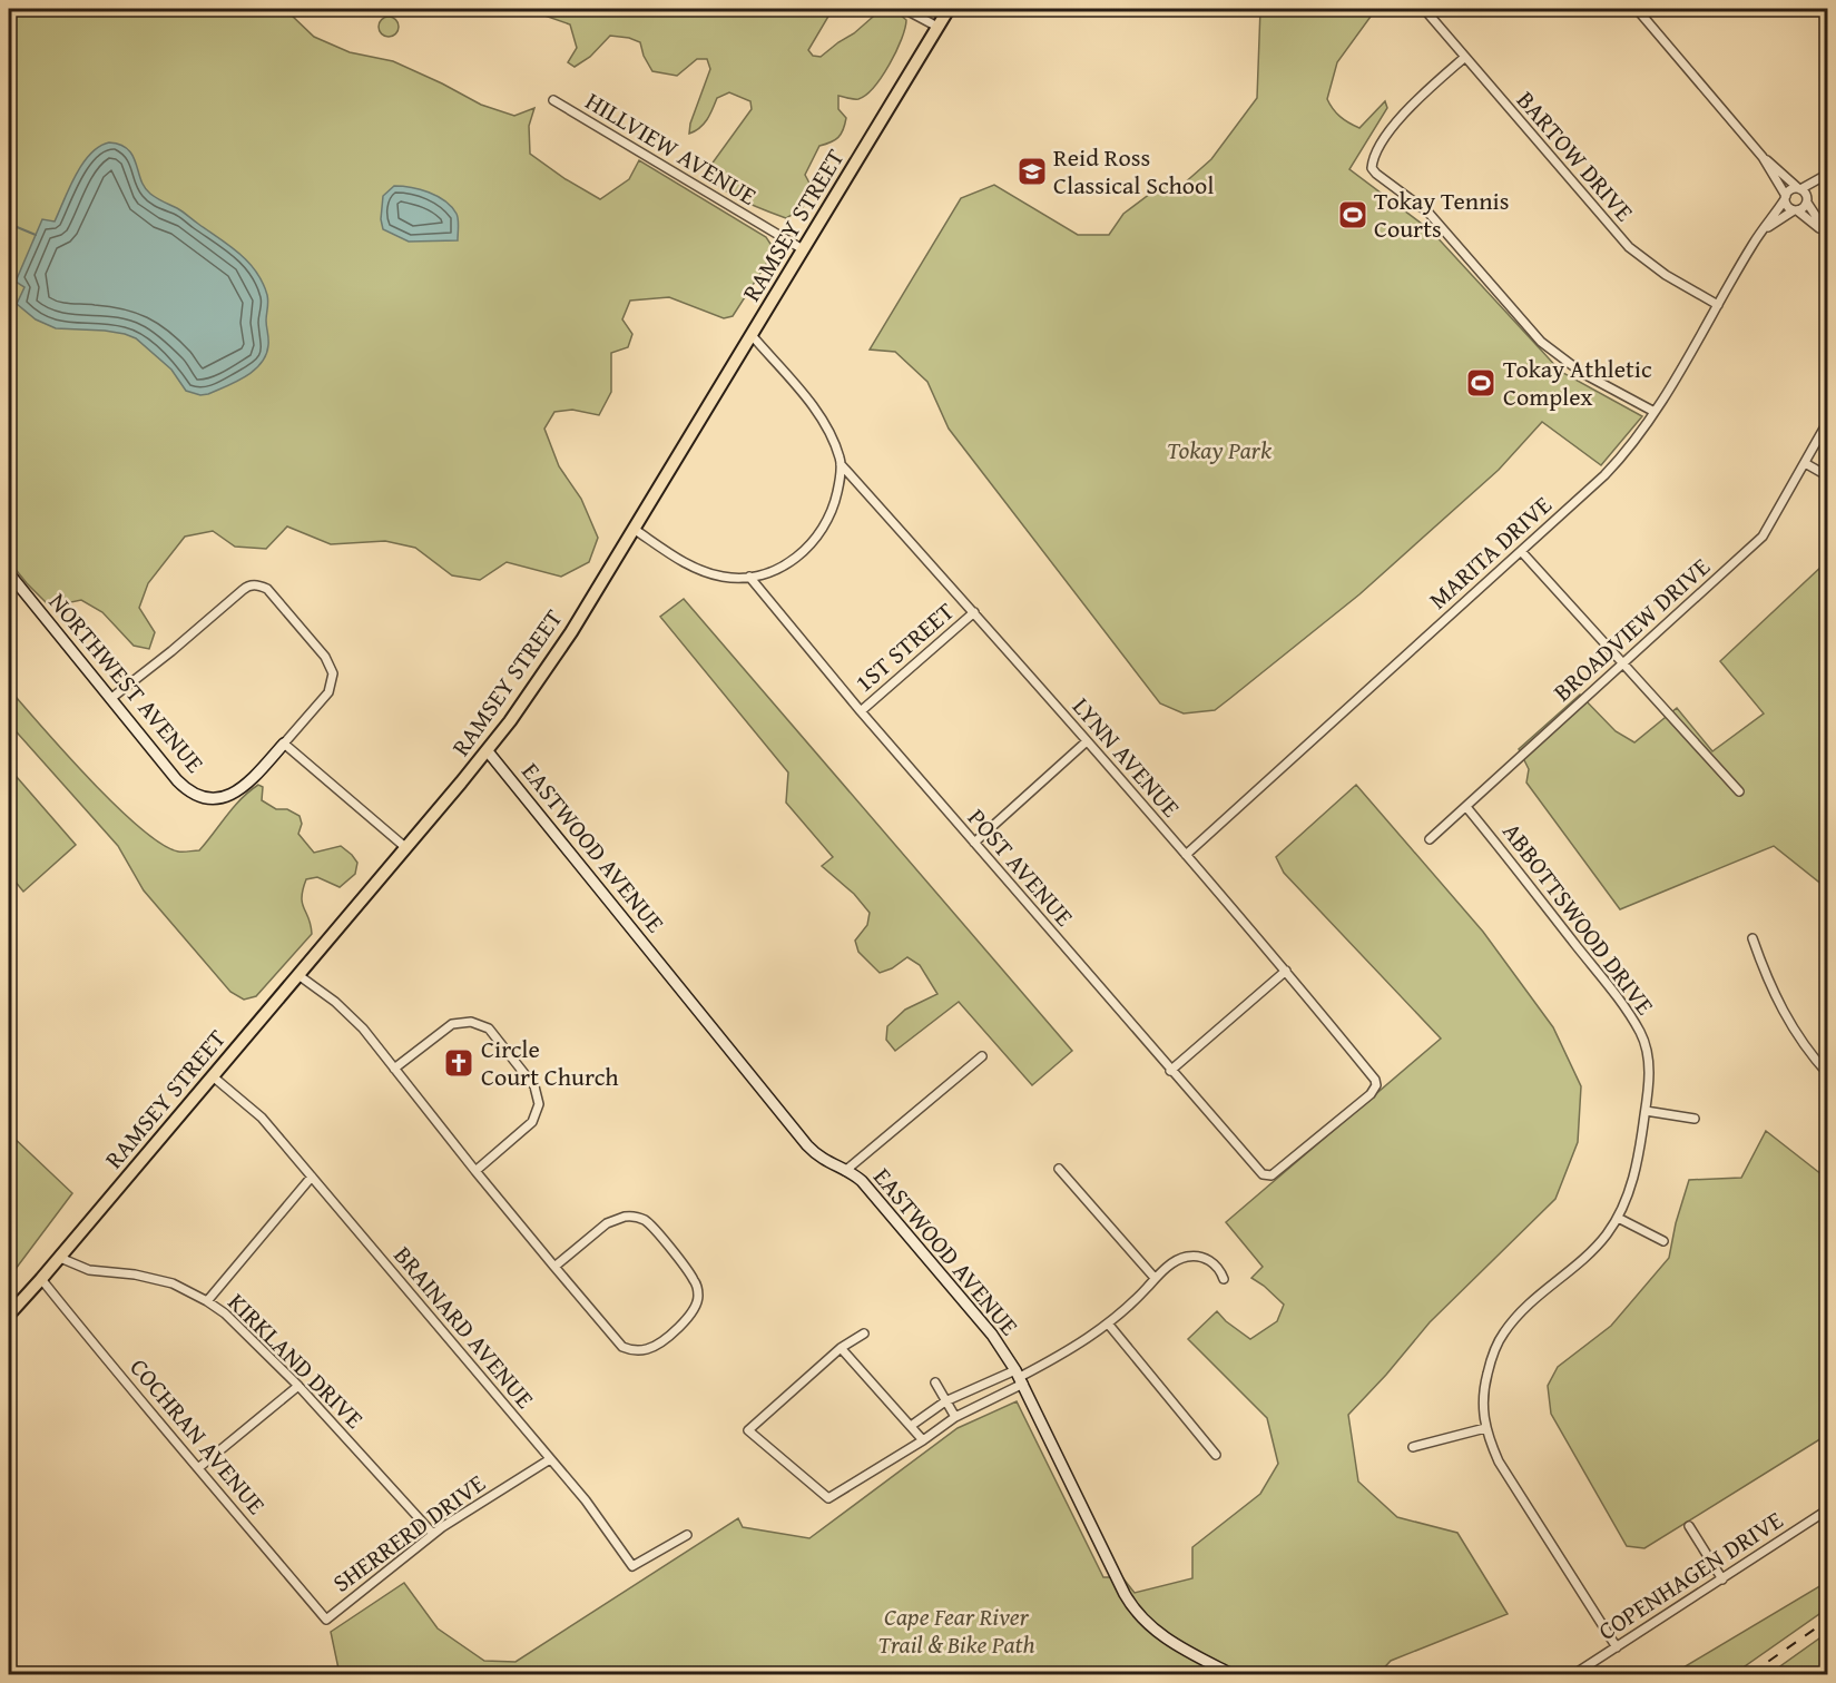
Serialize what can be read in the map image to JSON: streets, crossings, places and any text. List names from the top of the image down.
{
  "streets": {
    "main road": ["RAMSEY STREET"],
    "street": [
      "HILLVIEW AVENUE",
      "BARTOW DRIVE",
      "MARITA DRIVE",
      "BROADVIEW DRIVE",
      "1ST STREET",
      "NORTHWEST AVENUE",
      "LYNN AVENUE",
      "EASTWOOD AVENUE",
      "POST AVENUE",
      "ABBOTTSWOOD DRIVE",
      "BRAINARD AVENUE",
      "KIRKLAND DRIVE",
      "COCHRAN AVENUE",
      "SHERRERD DRIVE",
      "COPENHAGEN DRIVE"
    ]
  },
  "crossings": [
    ["HILLVIEW AVENUE", "RAMSEY STREET"],
    ["BARTOW DRIVE", "MARITA DRIVE"],
    ["RAMSEY STREET", "EASTWOOD AVENUE"],
    ["RAMSEY STREET", "BRAINARD AVENUE"],
    ["RAMSEY STREET", "KIRKLAND DRIVE"],
    ["RAMSEY STREET", "COCHRAN AVENUE"],
    ["MARITA DRIVE", "LYNN AVENUE"],
    ["BROADVIEW DRIVE", "ABBOTTSWOOD DRIVE"],
    ["1ST STREET", "LYNN AVENUE"],
    ["1ST STREET", "POST AVENUE"],
    ["LYNN AVENUE", "POST AVENUE"],
    ["ABBOTTSWOOD DRIVE", "COPENHAGEN DRIVE"],
    ["BRAINARD AVENUE", "SHERRERD DRIVE"],
    ["KIRKLAND DRIVE", "SHERRERD DRIVE"],
    ["COCHRAN AVENUE", "SHERRERD DRIVE"]
  ],
  "parks": ["Tokay Park", "Cape Fear River Trail & Bike Path"],
  "places": {
    "school or university": ["Reid Ross Classical School"],
    "sports": ["Tokay Tennis Courts", "Tokay Athletic Complex"],
    "church": ["Circle Court Church"]
  }
}
